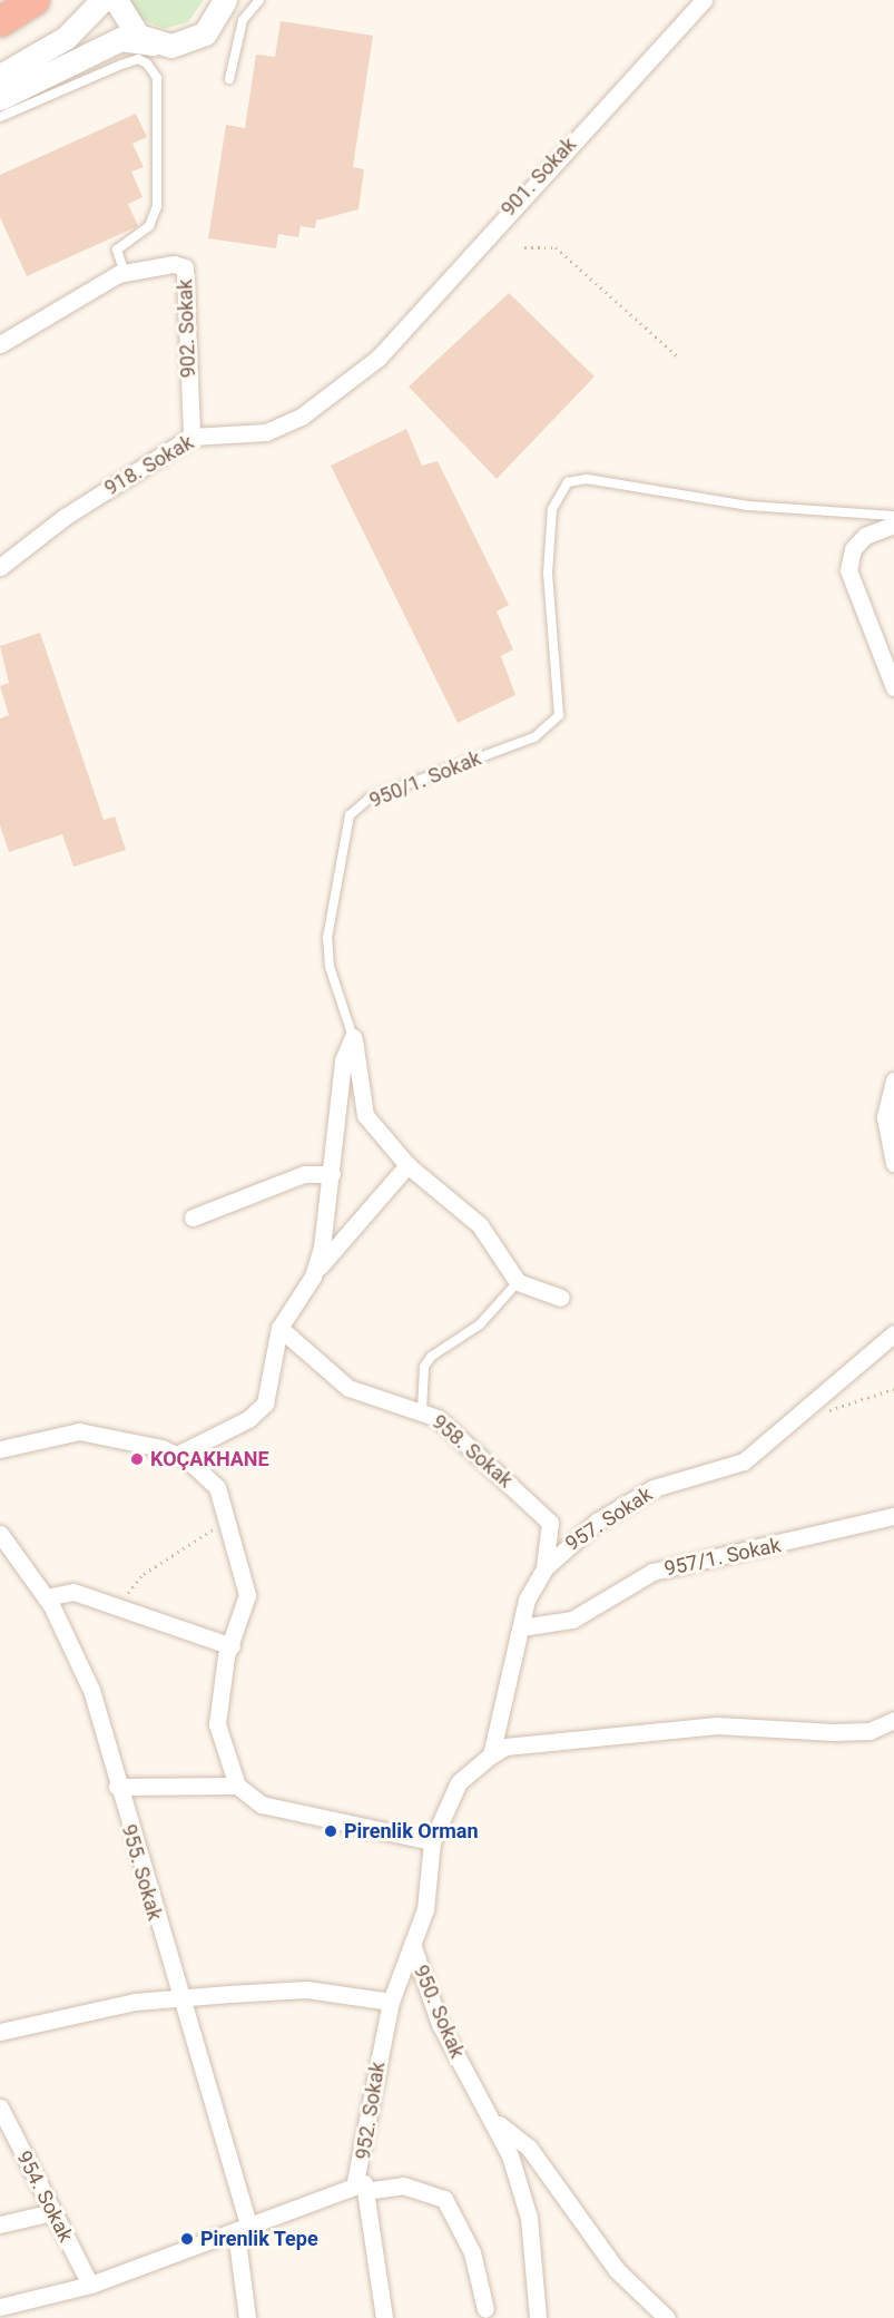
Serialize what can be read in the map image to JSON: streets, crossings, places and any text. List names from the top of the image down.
{
  "streets": {
    "street": [
      "901. Sokak",
      "902. Sokak",
      "918. Sokak",
      "958. Sokak",
      "957. Sokak",
      "957/1. Sokak",
      "955. Sokak",
      "950. Sokak",
      "952. Sokak",
      "954. Sokak"
    ],
    "lane": ["950/1. Sokak"]
  },
  "crossings": [
    ["901. Sokak", "918. Sokak"],
    ["902. Sokak", "918. Sokak"],
    ["958. Sokak", "957. Sokak"],
    ["957. Sokak", "957/1. Sokak"],
    ["955. Sokak", "952. Sokak"],
    ["950. Sokak", "952. Sokak"],
    ["952. Sokak", "954. Sokak"]
  ],
  "places": ["KOÇAKHANE", "Pirenlik Orman", "Pirenlik Tepe"]
}
